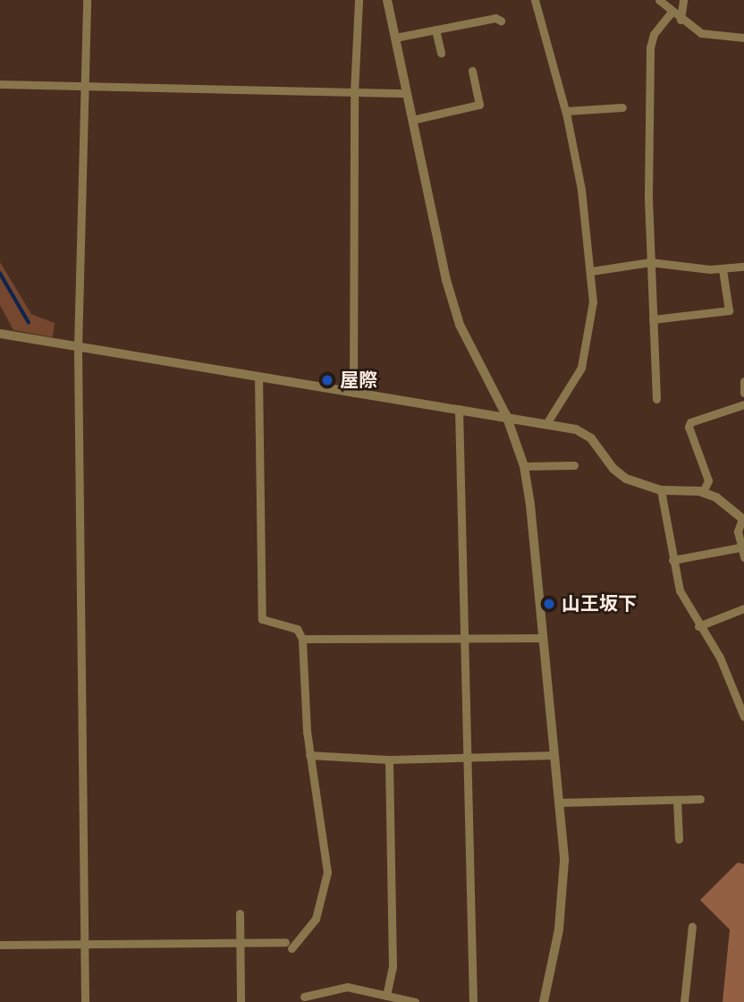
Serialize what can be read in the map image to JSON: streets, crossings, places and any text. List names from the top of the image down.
{
  "places": ["屋際", "山王坂下"]
}
